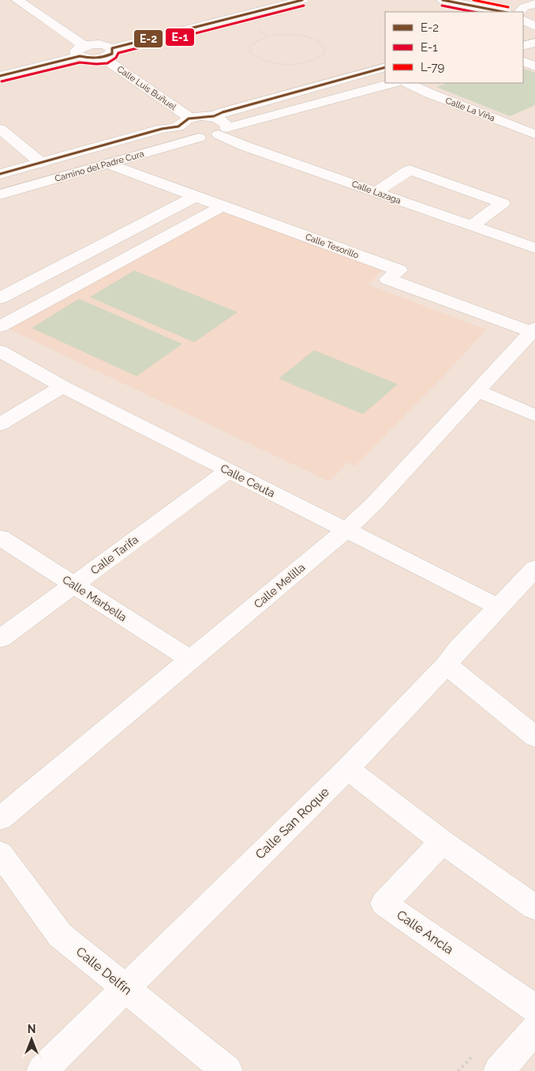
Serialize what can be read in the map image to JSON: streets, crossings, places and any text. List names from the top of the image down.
{
  "streets": {
    "street": [
      "Calle Luis Buñuel",
      "Calle La Viña",
      "Camino del Padre Cura",
      "Calle Lazaga",
      "Calle Tesorillo",
      "Calle Ceuta",
      "Calle Tarifa",
      "Calle Melilla",
      "Calle Marbella",
      "Calle San Roque",
      "Calle Ancla",
      "Calle Delfín"
    ]
  },
  "crossings": [
    ["Calle Luis Buñuel", "Camino del Padre Cura"],
    ["Camino del Padre Cura", "Calle Lazaga"],
    ["Camino del Padre Cura", "Calle Tesorillo"],
    ["Calle Tesorillo", "Calle Melilla"],
    ["Calle Ceuta", "Calle Tarifa"],
    ["Calle Ceuta", "Calle Melilla"],
    ["Calle Ceuta", "Calle San Roque"],
    ["Calle Tarifa", "Calle Marbella"],
    ["Calle Melilla", "Calle Marbella"],
    ["Calle San Roque", "Calle Delfín"]
  ],
  "lines": ["transit line E-2", "transit line L-79", "transit line E-1"],
  "legend": ["E-2", "E-1", "L-79"],
  "north": "top"
}
